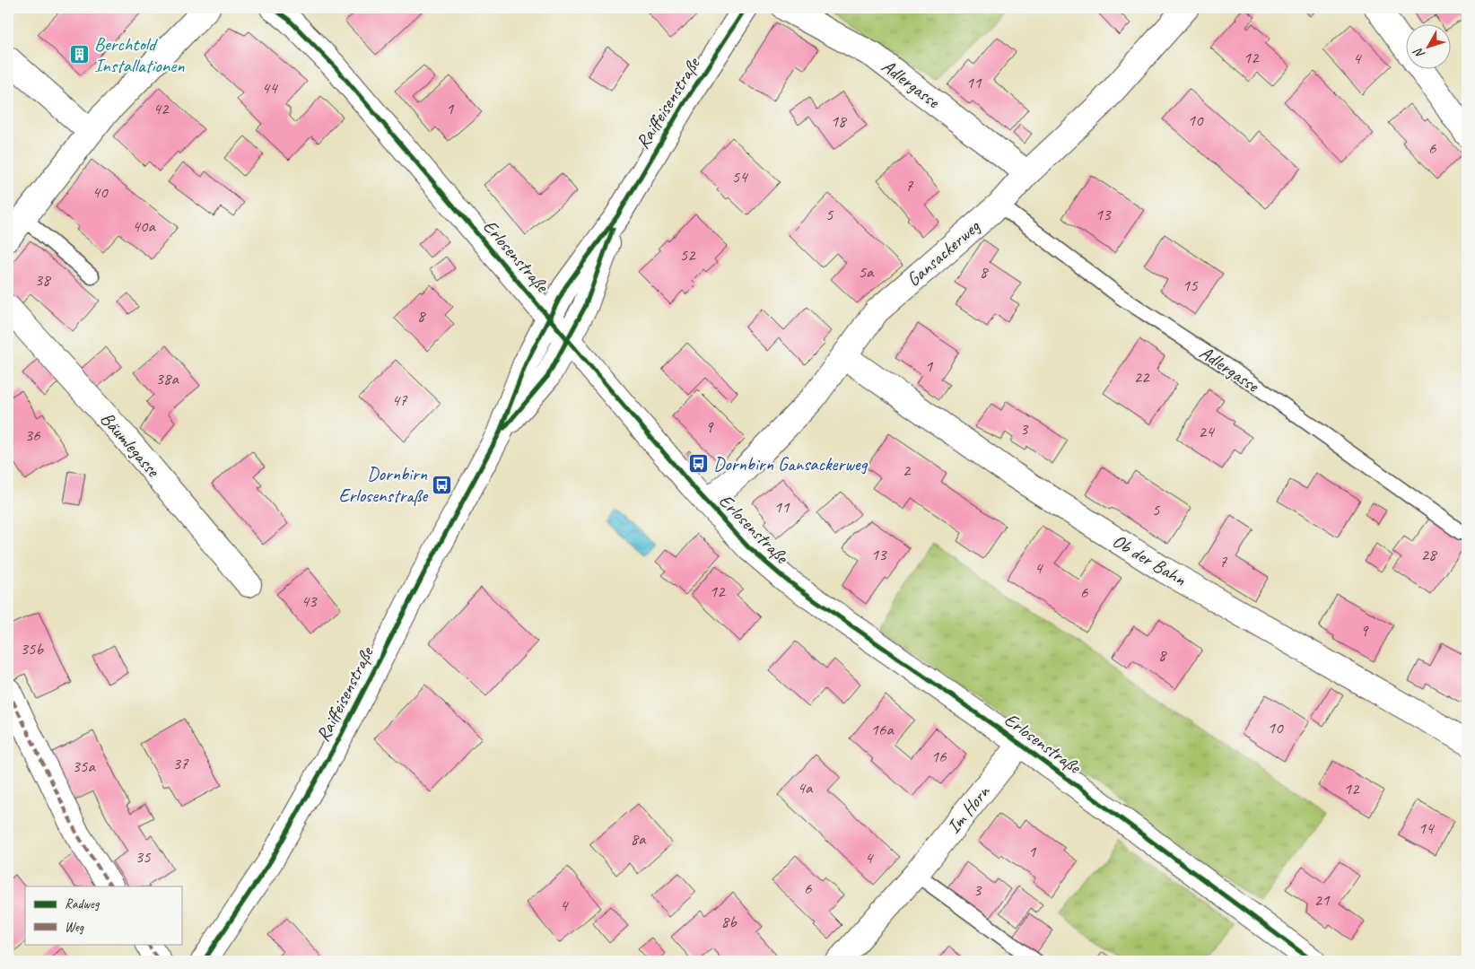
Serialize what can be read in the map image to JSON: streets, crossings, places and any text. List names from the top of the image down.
{
  "streets": {
    "street": [
      "Adlergasse",
      "Raiffeisenstraße",
      "Gansackerweg",
      "Erlosenstraße",
      "Bäumlegasse",
      "Ob der Bahn",
      "Im Horn"
    ]
  },
  "crossings": [
    ["Adlergasse", "Gansackerweg"],
    ["Raiffeisenstraße", "Erlosenstraße"],
    ["Gansackerweg", "Erlosenstraße"],
    ["Gansackerweg", "Ob der Bahn"],
    ["Erlosenstraße", "Im Horn"]
  ],
  "places": {
    "building": ["Berchtold Installationen"],
    "bus stop": ["Dornbirn Gansackerweg", "Dornbirn Erlosenstraße"]
  },
  "house_numbers": [
    "12",
    "4",
    "11",
    "44",
    "42",
    "1",
    "10",
    "18",
    "6",
    "54",
    "7",
    "40",
    "5",
    "13",
    "40a",
    "52",
    "5a",
    "8",
    "38",
    "15",
    "8",
    "1",
    "22",
    "38a",
    "47",
    "9",
    "3",
    "24",
    "36",
    "2",
    "11",
    "5",
    "13",
    "28",
    "7",
    "4",
    "12",
    "6",
    "43",
    "9",
    "35b",
    "8",
    "10",
    "16a",
    "16",
    "37",
    "35a",
    "4a",
    "12",
    "14",
    "8a",
    "1",
    "35",
    "4",
    "6",
    "3",
    "21",
    "4",
    "8b"
  ],
  "legend": ["Radweg", "Weg"],
  "north": "bottom left"
}
